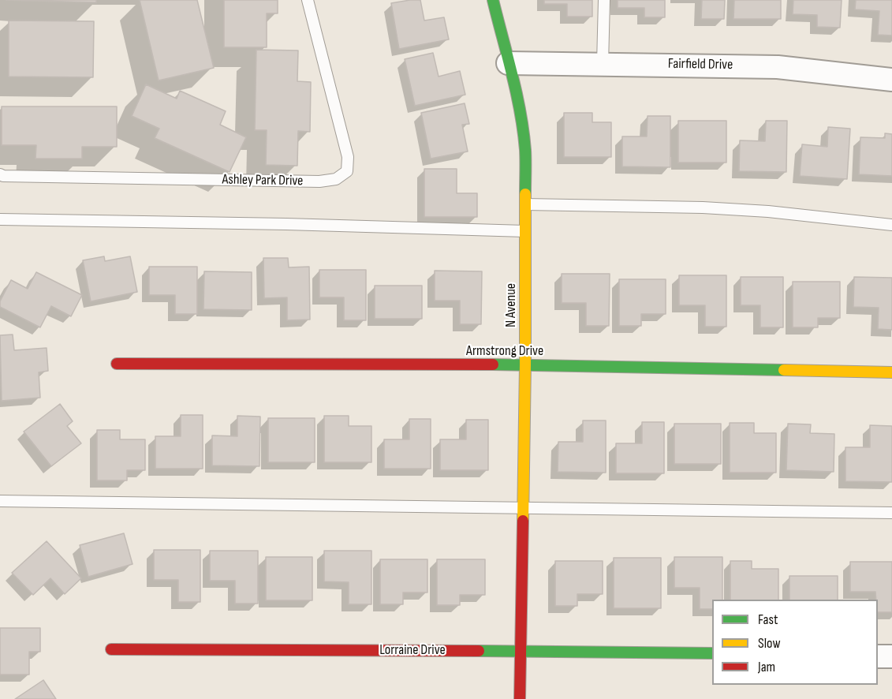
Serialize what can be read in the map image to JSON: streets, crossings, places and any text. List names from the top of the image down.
{
  "streets": {
    "street": [
      "Fairfield Drive",
      "N Avenue",
      "Armstrong Drive",
      "Lorraine Drive"
    ],
    "lane": ["Ashley Park Drive"]
  },
  "crossings": [
    ["Fairfield Drive", "N Avenue"],
    ["N Avenue", "Armstrong Drive"],
    ["N Avenue", "Lorraine Drive"]
  ],
  "legend": ["Fast", "Slow", "Jam"]
}
